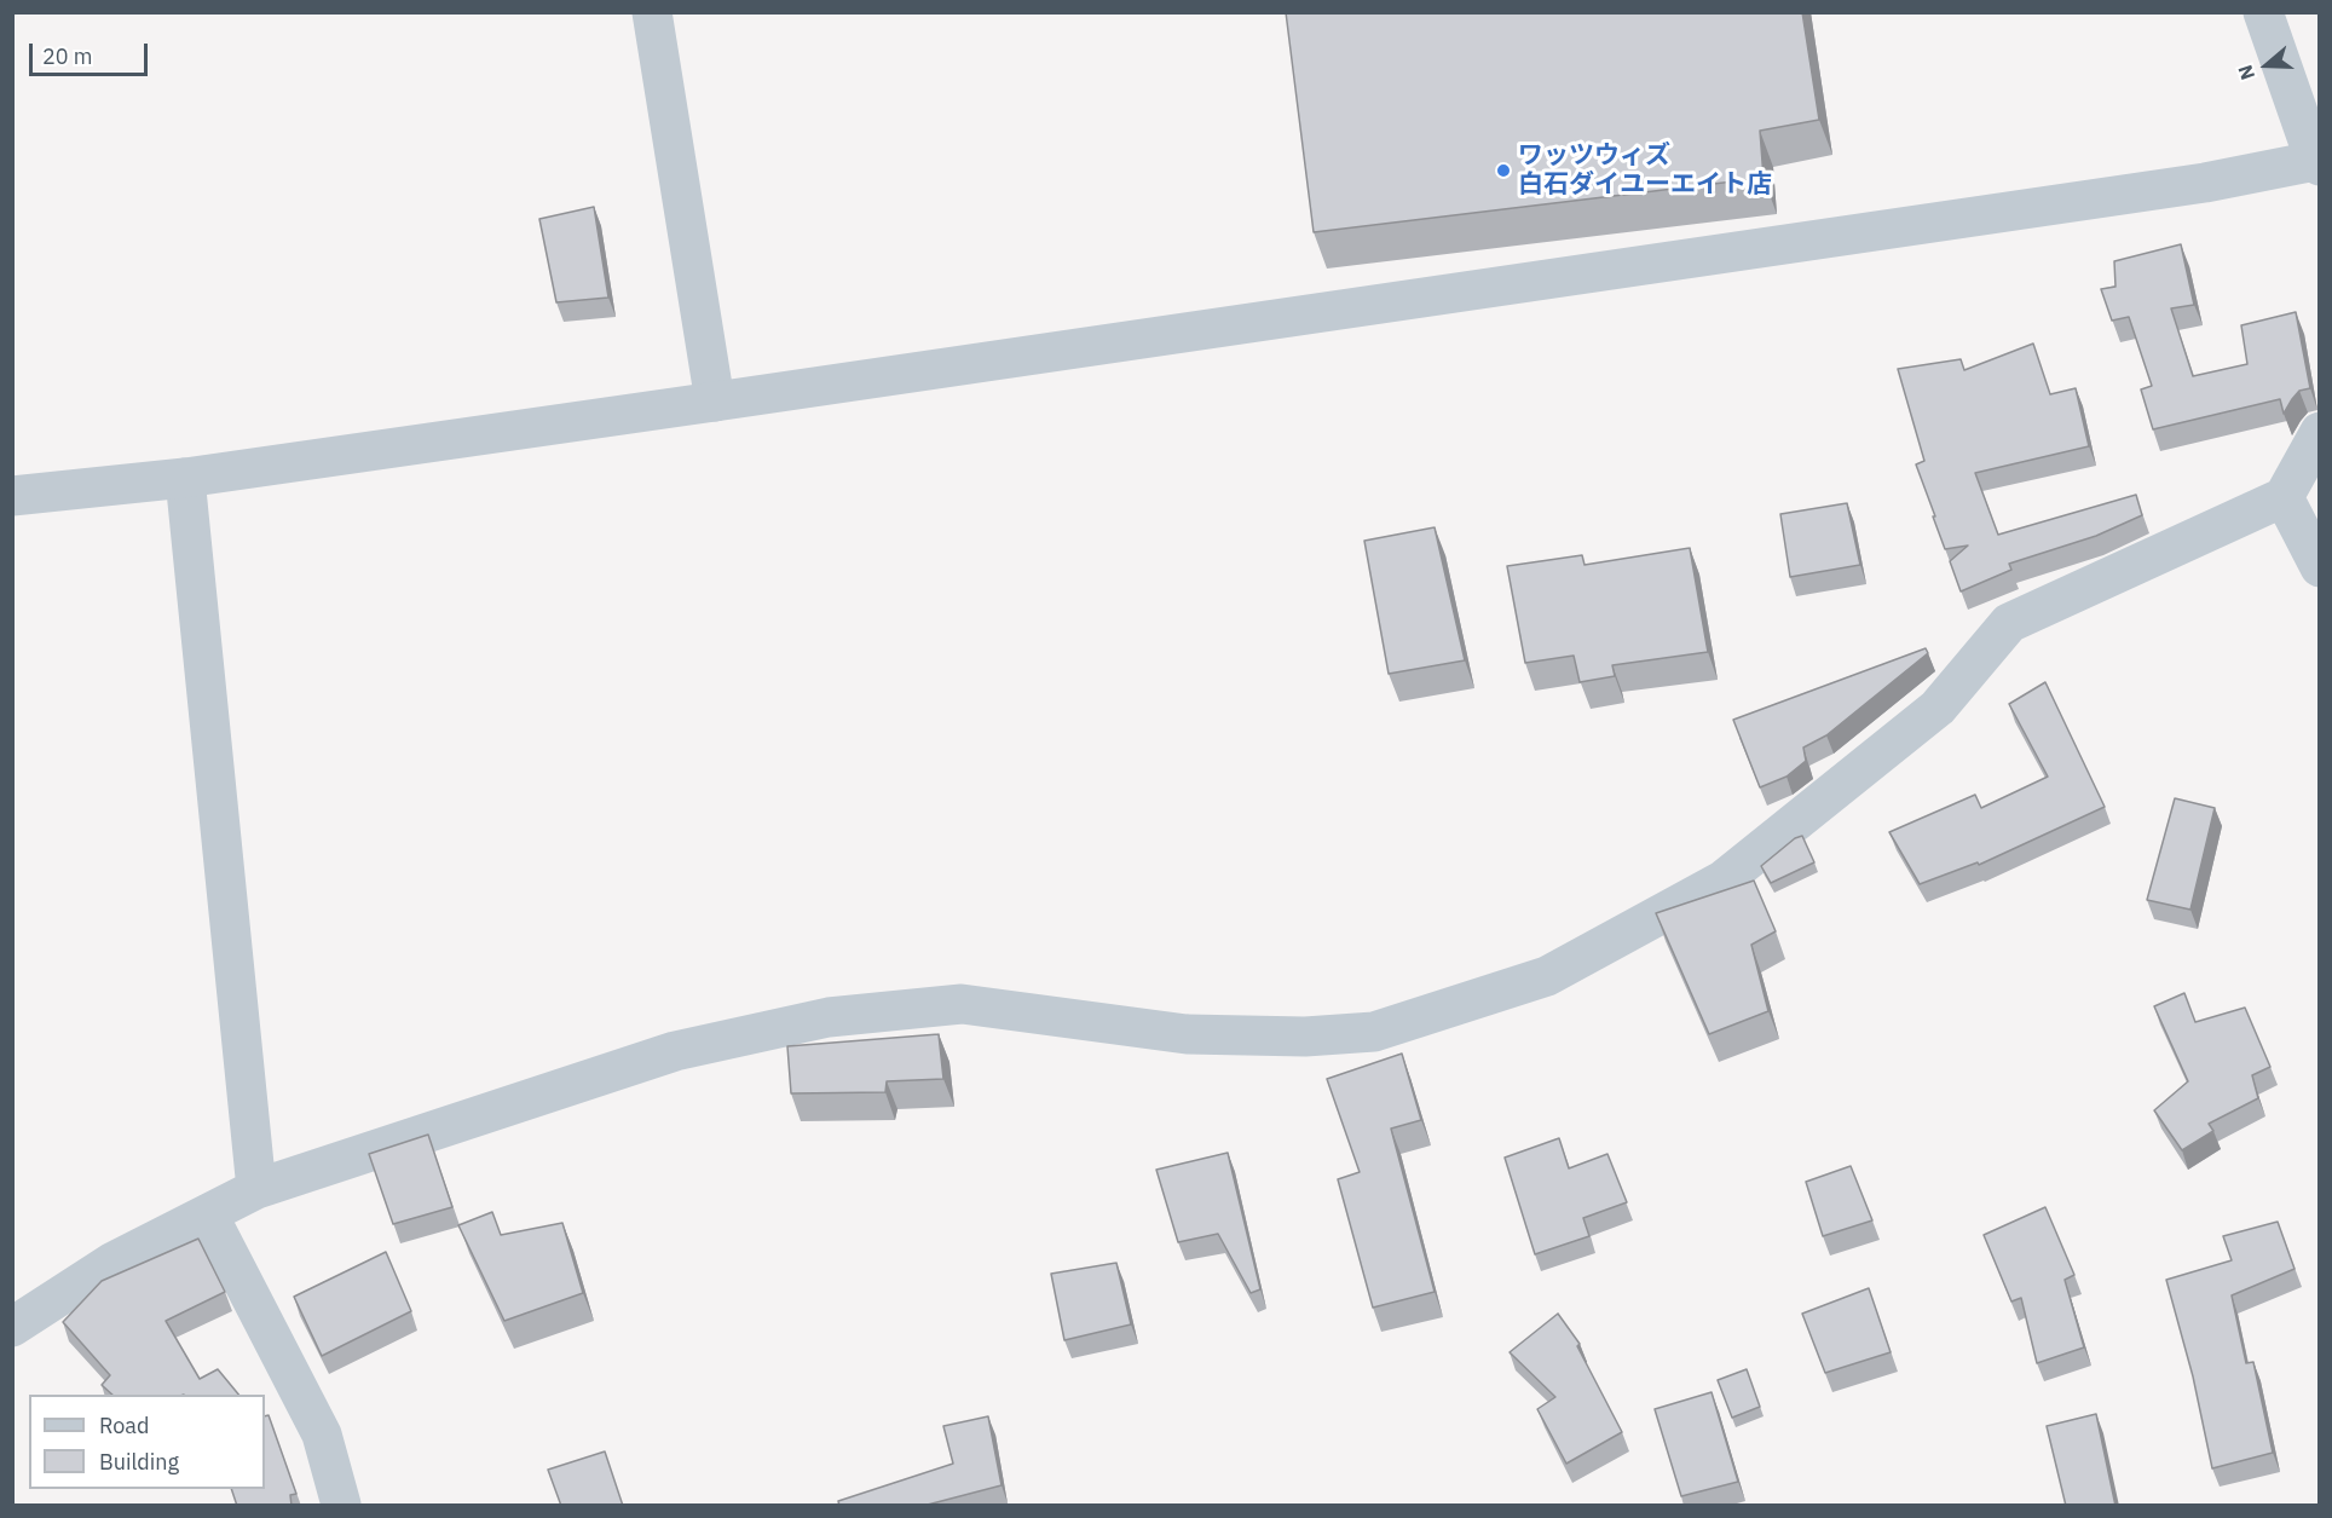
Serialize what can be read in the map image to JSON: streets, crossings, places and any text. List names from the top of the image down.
{
  "places": ["ワッツウィズ 白石ダイユーエイト店"],
  "legend": ["Road", "Building"],
  "scale_bar": "20 m",
  "north": "left"
}
